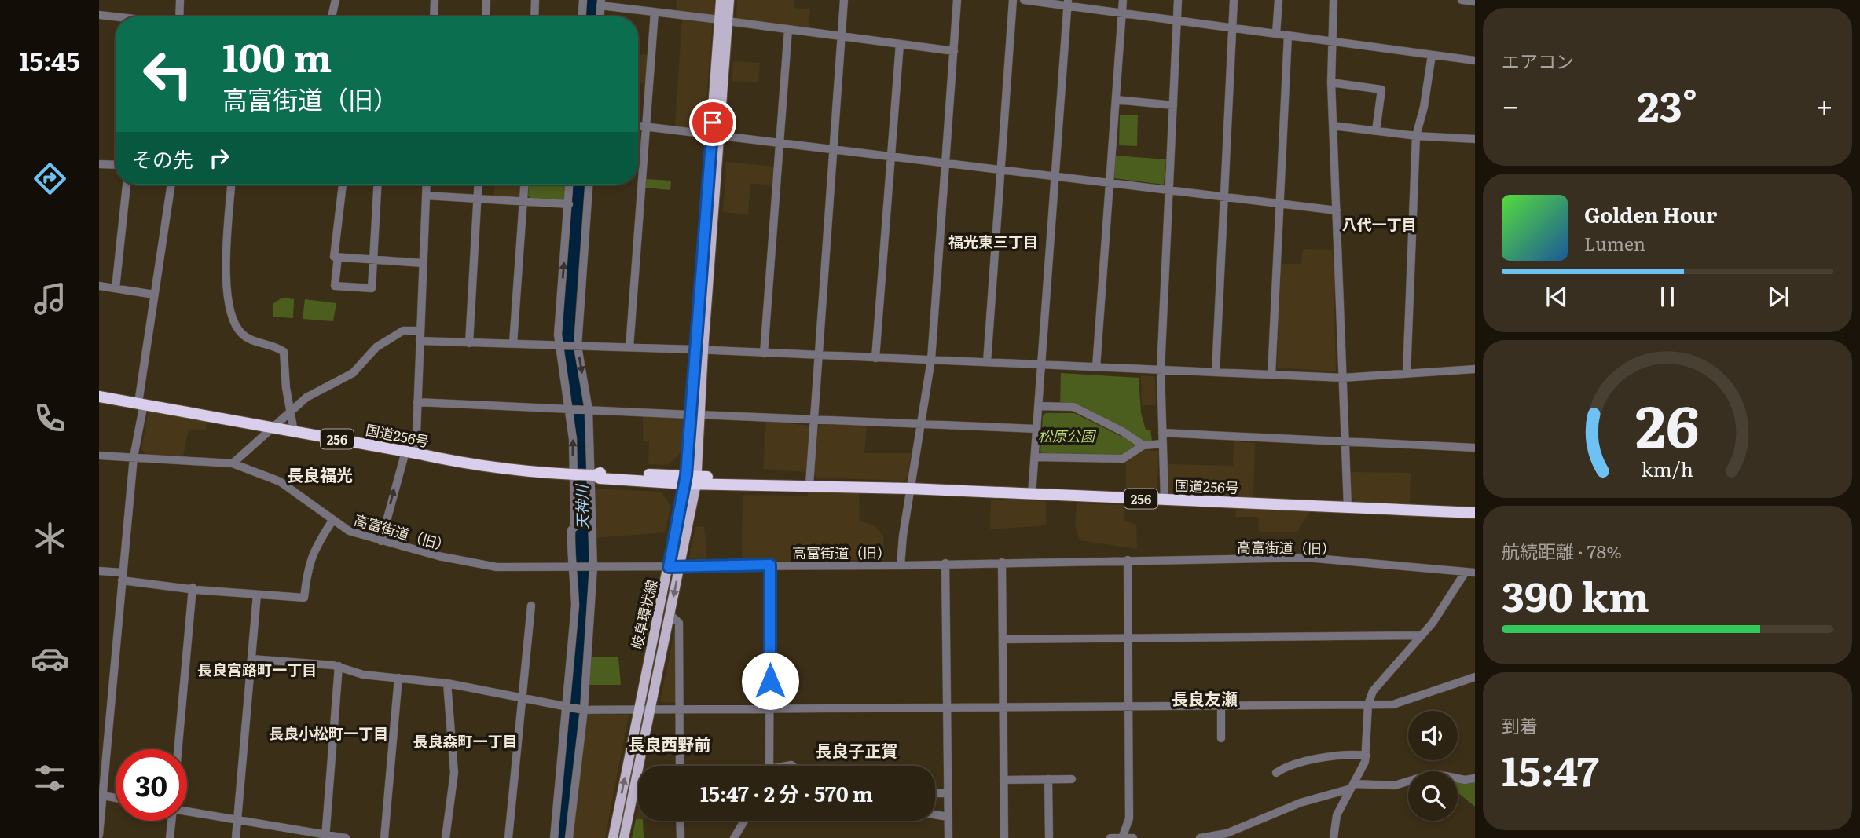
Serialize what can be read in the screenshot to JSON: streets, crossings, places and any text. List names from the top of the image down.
{
  "streets": {
    "highway": ["国道256号", "256"],
    "main road": ["岐阜環状線"],
    "street": ["高富街道（旧）"]
  },
  "crossings": [
    ["国道256号", "岐阜環状線"],
    ["高富街道（旧）", "岐阜環状線"]
  ],
  "districts": [
    "八代一丁目",
    "福光東三丁目",
    "長良福光",
    "長良宮路町一丁目",
    "長良友瀬",
    "長良小松町一丁目",
    "長良森町一丁目",
    "長良西野前",
    "長良子正賀"
  ],
  "water": ["天神川"],
  "parks": ["松原公園"],
  "page": {
    "tabs": "15:45",
    "tile": [
      "エアコン",
      ["航続距離 · 78%", "390 km"],
      ["到着", "15:47"]
    ],
    "turn": ["100 m", "高富街道（旧）"],
    "heat": ["−", "23°", "+"],
    "then": "その先",
    "song": ["Golden Hour", "Lumen"],
    "limit": "30",
    "trip": "15:47 · 2 分 · 570 m",
    "gauge": ["26", "km/h"]
  }
}
